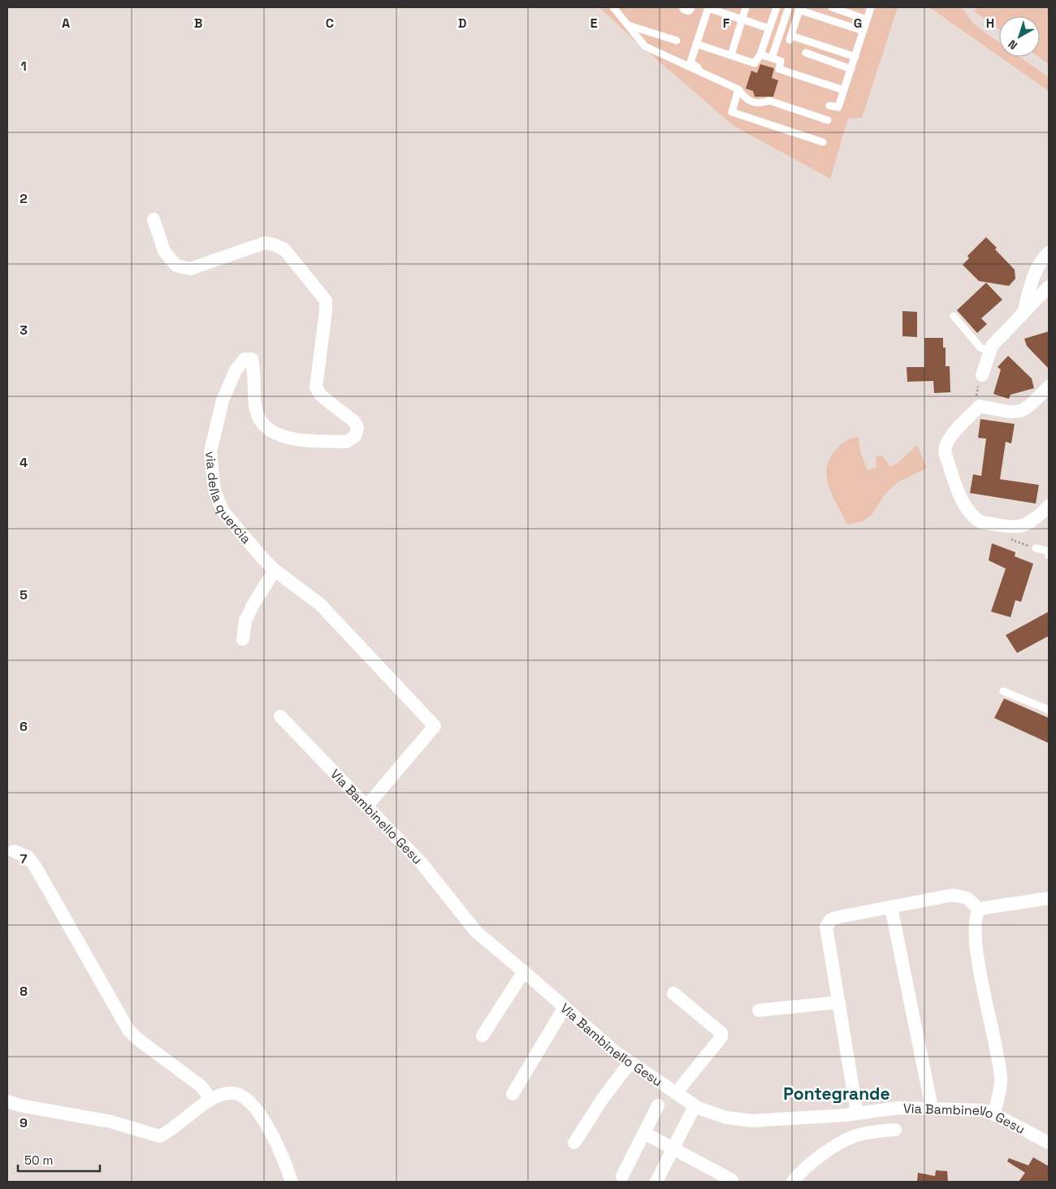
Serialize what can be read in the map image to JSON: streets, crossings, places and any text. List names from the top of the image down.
{
  "streets": {
    "street": ["via della quercia", "Via Bambinello Gesu"]
  },
  "crossings": [
    ["via della quercia", "Via Bambinello Gesu"]
  ],
  "districts": ["Pontegrande"],
  "scale_bar": "50 m",
  "north": "bottom left",
  "grid": {
    "columns": [
      "A",
      "B",
      "C",
      "D",
      "E",
      "F",
      "G",
      "H"
    ],
    "rows": [
      "1",
      "2",
      "3",
      "4",
      "5",
      "6",
      "7",
      "8",
      "9"
    ]
  }
}
